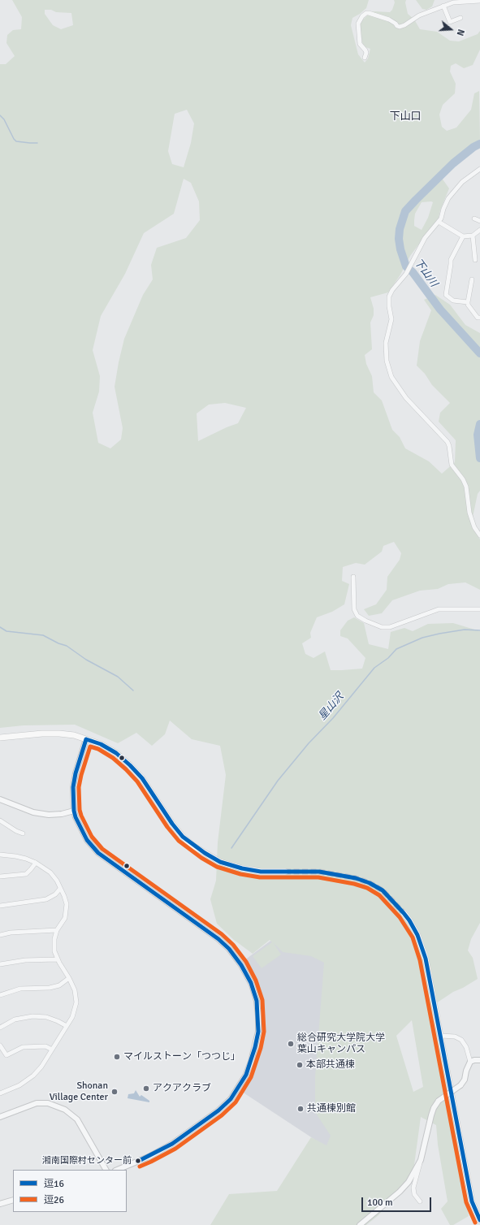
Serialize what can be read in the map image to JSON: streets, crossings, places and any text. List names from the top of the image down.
{
  "districts": ["下山口"],
  "water": ["下山川", "星山沢"],
  "places": [
    "総合研究大学院大学 葉山キャンパス",
    "マイルストーン「つつじ」",
    "本部共通棟",
    "アクアクラブ",
    "Shonan Village Center",
    "共通棟別館",
    "湘南国際村センター前"
  ],
  "lines": ["transit line 逗16", "transit line 逗26"],
  "legend": ["逗16", "逗26"],
  "scale_bar": "100 m",
  "north": "right"
}
